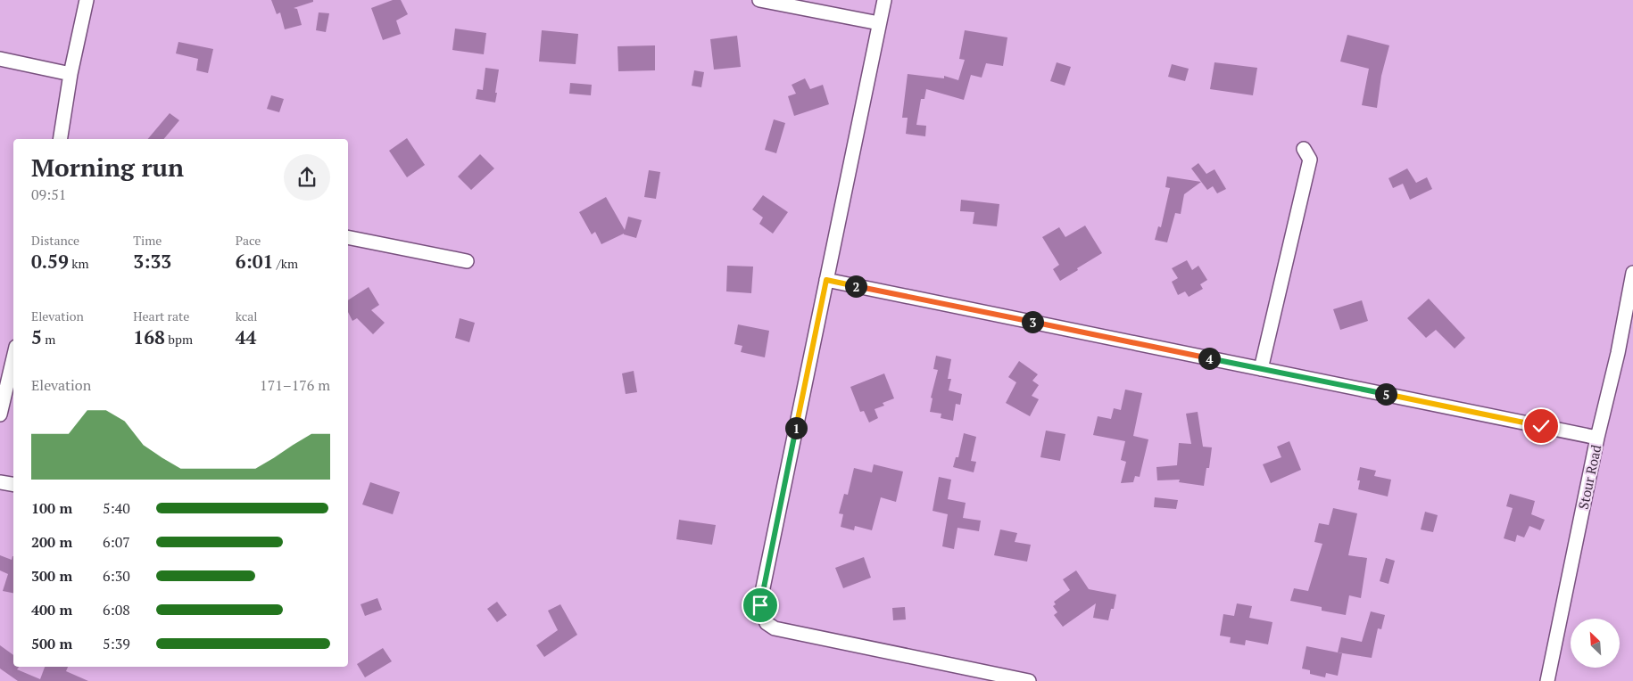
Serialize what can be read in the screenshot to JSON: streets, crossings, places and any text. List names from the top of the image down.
{
  "streets": {
    "street": ["Stour Road"]
  },
  "north": "top left",
  "page": {
    "heading": ["Morning run", "09:51"],
    "stats": [
      ["Distance", "0.59 km"],
      ["Time", "3:33"],
      ["Pace", "6:01 /km"],
      ["Elevation", "5 m"],
      ["Heart rate", "168 bpm"],
      ["kcal", "44"]
    ],
    "pins": [
      "2",
      "3",
      "4",
      "5",
      "1"
    ],
    "chart": ["Elevation", "171–176 m"],
    "list": [
      {
        "name": "100 m",
        "note": "5:40"
      },
      {
        "name": "200 m",
        "note": "6:07"
      },
      {
        "name": "300 m",
        "note": "6:30"
      },
      {
        "name": "400 m",
        "note": "6:08"
      },
      {
        "name": "500 m",
        "note": "5:39"
      }
    ]
  }
}
